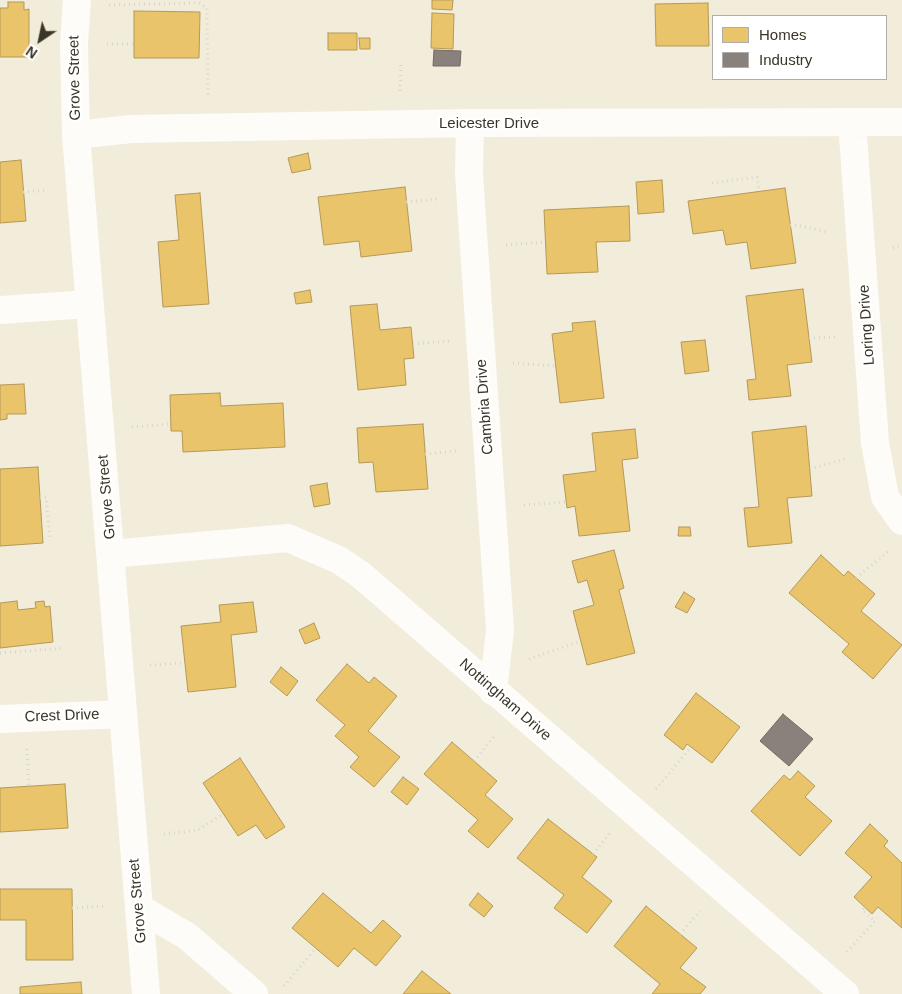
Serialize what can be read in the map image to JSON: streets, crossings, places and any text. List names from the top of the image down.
{
  "streets": {
    "street": [
      "Grove Street",
      "Leicester Drive",
      "Loring Drive",
      "Cambria Drive",
      "Nottingham Drive",
      "Crest Drive"
    ]
  },
  "crossings": [
    ["Grove Street", "Leicester Drive"],
    ["Grove Street", "Nottingham Drive"],
    ["Grove Street", "Crest Drive"],
    ["Leicester Drive", "Loring Drive"],
    ["Leicester Drive", "Cambria Drive"],
    ["Cambria Drive", "Nottingham Drive"]
  ],
  "legend": ["Homes", "Industry"],
  "north": "bottom left"
}
